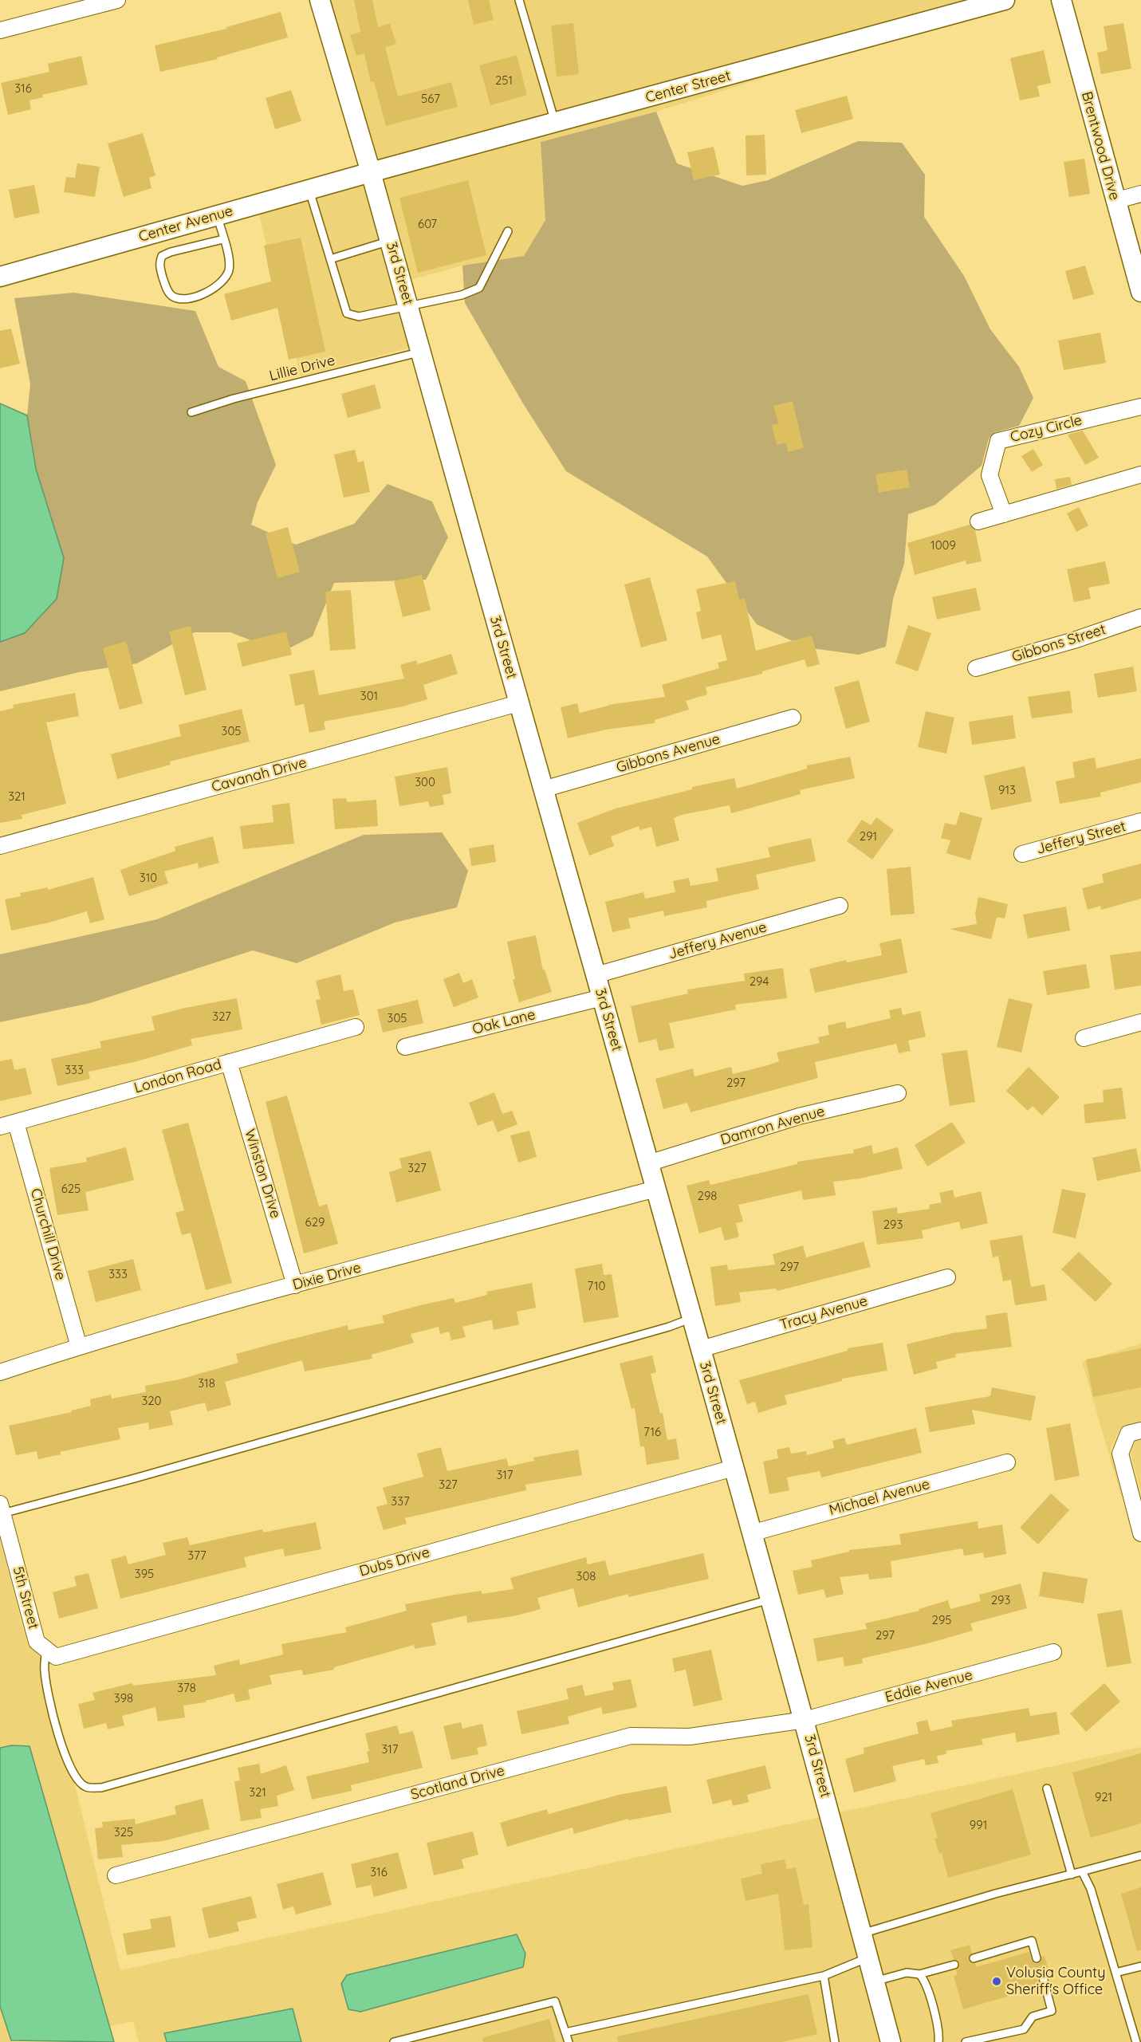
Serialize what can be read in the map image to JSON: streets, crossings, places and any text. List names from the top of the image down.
{
  "streets": {
    "street": [
      "Center Street",
      "Brentwood Drive",
      "Center Avenue",
      "3rd Street",
      "Cozy Circle",
      "Gibbons Street",
      "Gibbons Avenue",
      "Cavanah Drive",
      "Jeffery Street",
      "Jeffery Avenue",
      "Oak Lane",
      "London Road",
      "Damron Avenue",
      "Winston Drive",
      "Churchill Drive",
      "Dixie Drive",
      "Tracy Avenue",
      "Michael Avenue",
      "Dubs Drive",
      "5th Street",
      "Eddie Avenue",
      "Scotland Drive"
    ],
    "lane": ["Lillie Drive"]
  },
  "crossings": [
    ["Center Street", "Center Avenue"],
    ["Center Street", "3rd Street"],
    ["Center Avenue", "3rd Street"],
    ["3rd Street", "Lillie Drive"],
    ["3rd Street", "Gibbons Avenue"],
    ["3rd Street", "Cavanah Drive"],
    ["3rd Street", "Jeffery Avenue"],
    ["3rd Street", "Oak Lane"],
    ["3rd Street", "Damron Avenue"],
    ["3rd Street", "Dixie Drive"],
    ["3rd Street", "Tracy Avenue"],
    ["3rd Street", "Michael Avenue"],
    ["3rd Street", "Dubs Drive"],
    ["3rd Street", "Eddie Avenue"],
    ["3rd Street", "Scotland Drive"],
    ["London Road", "Winston Drive"],
    ["London Road", "Churchill Drive"],
    ["Winston Drive", "Dixie Drive"],
    ["Churchill Drive", "Dixie Drive"],
    ["Dubs Drive", "5th Street"],
    ["Eddie Avenue", "Scotland Drive"]
  ],
  "places": ["Volusia County Sheriff's Office"],
  "house_numbers": [
    "251",
    "316",
    "567",
    "607",
    "1009",
    "301",
    "305",
    "300",
    "913",
    "321",
    "291",
    "310",
    "294",
    "327",
    "305",
    "333",
    "297",
    "327",
    "625",
    "298",
    "629",
    "293",
    "297",
    "333",
    "710",
    "318",
    "320",
    "716",
    "317",
    "327",
    "337",
    "377",
    "395",
    "308",
    "293",
    "295",
    "297",
    "378",
    "398",
    "317",
    "321",
    "921",
    "991",
    "325",
    "316"
  ]
}
